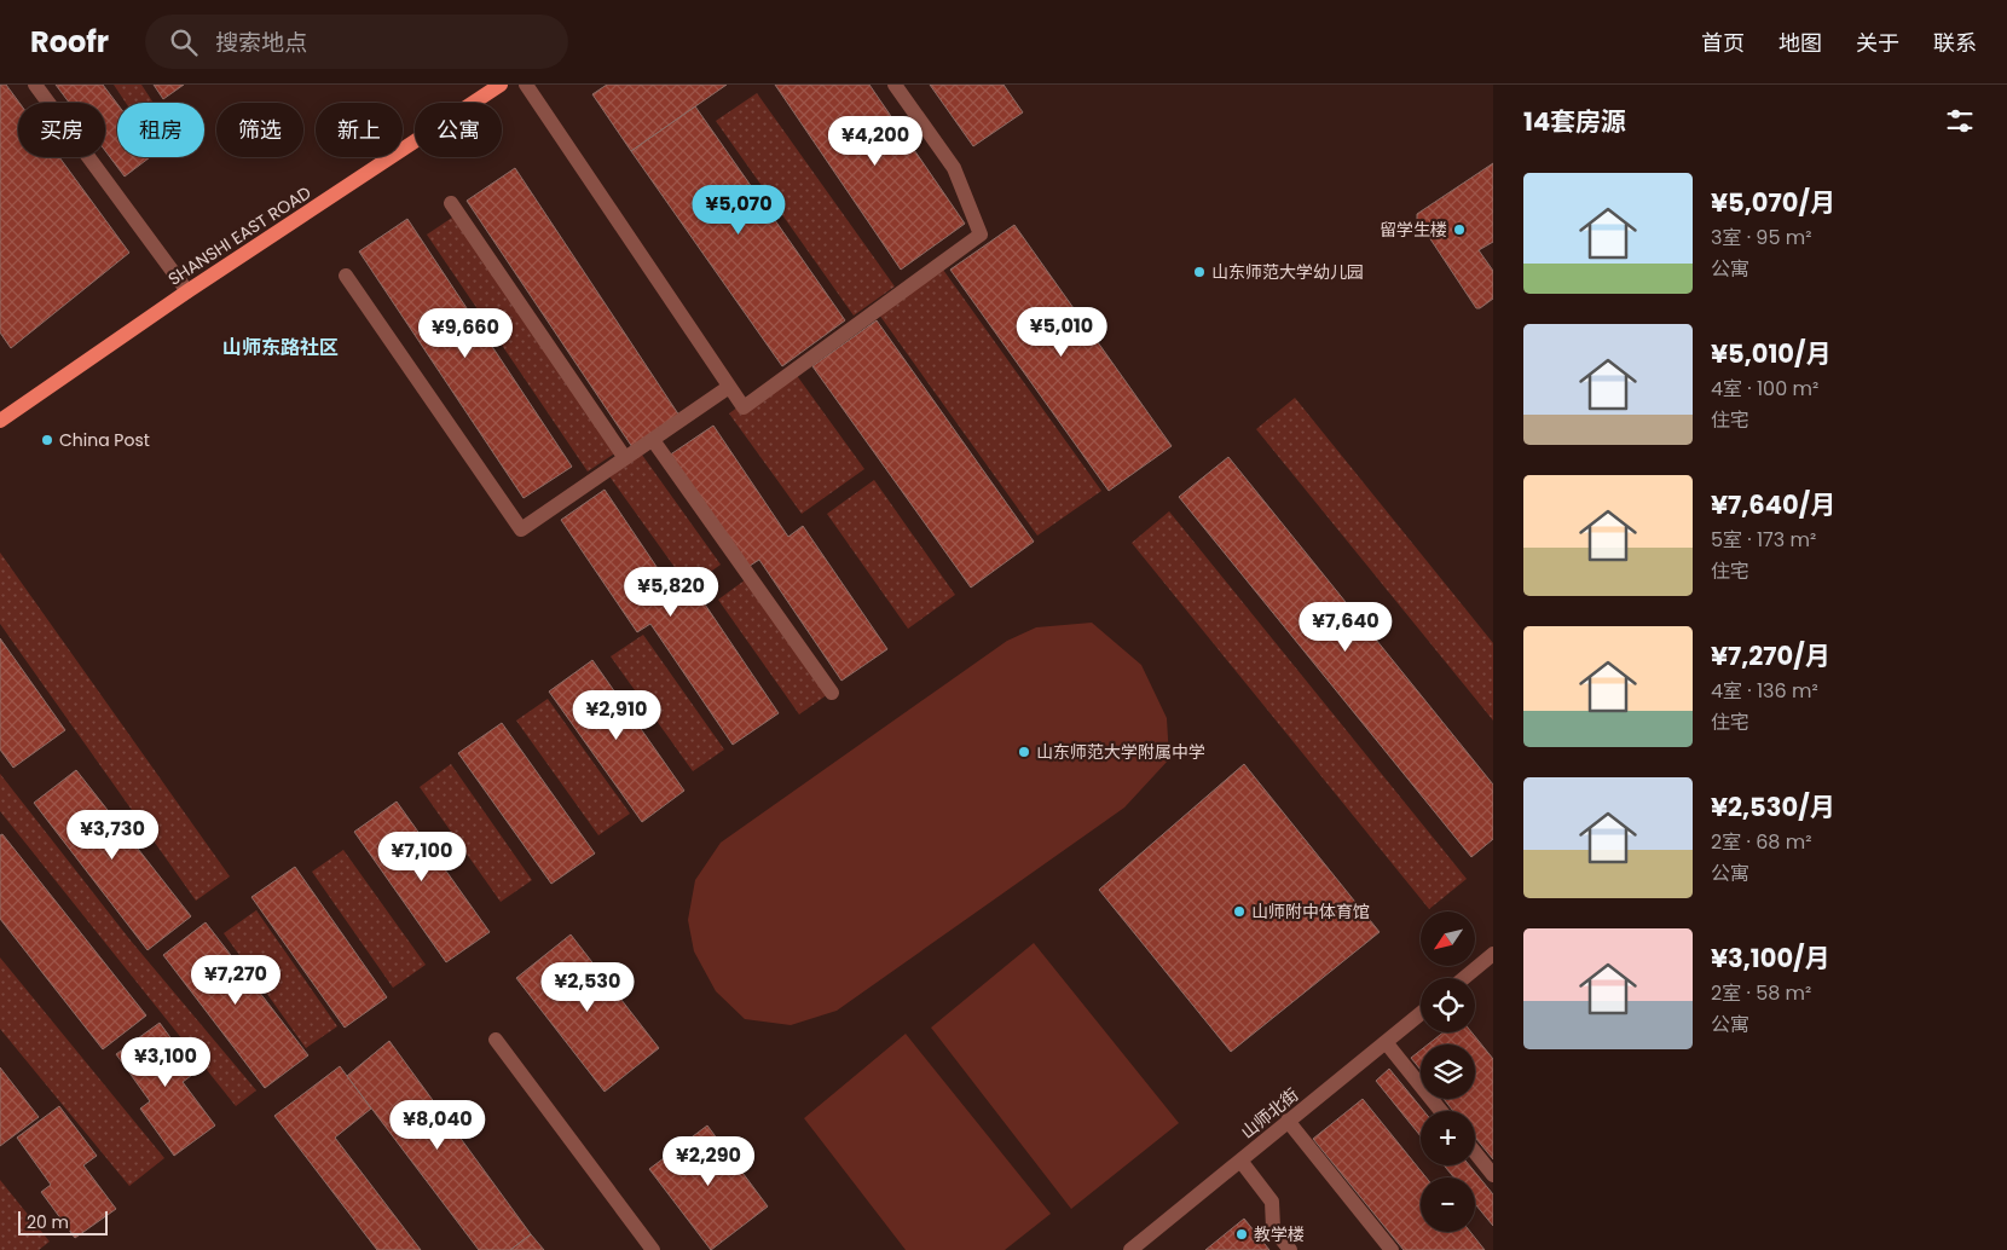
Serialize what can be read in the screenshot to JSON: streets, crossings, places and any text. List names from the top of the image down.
{
  "streets": {
    "main road": ["SHANSHI EAST ROAD"],
    "street": ["山师北街"]
  },
  "districts": ["山师东路社区"],
  "places": [
    "留学生楼",
    "山东师范大学幼儿园",
    "China Post",
    "山东师范大学附属中学",
    "山师附中体育馆",
    "教学楼"
  ],
  "scale_bar": "20 m",
  "north": "bottom left",
  "page": {
    "header": "Roofr",
    "search": "搜索地点",
    "nav": [
      "首页",
      "地图",
      "关于",
      "联系"
    ],
    "heading": "14套房源",
    "chip": [
      "买房",
      "租房",
      "筛选",
      "新上",
      "公寓"
    ],
    "price": [
      "¥4,200",
      "¥5,070",
      "¥5,010",
      "¥9,660",
      "¥5,820",
      "¥7,640",
      "¥2,910",
      "¥3,730",
      "¥7,100",
      "¥7,270",
      "¥2,530",
      "¥3,100",
      "¥8,040",
      "¥2,290"
    ],
    "list": [
      {
        "name": "¥5,070/月",
        "note": "3室 · 95 m² · 公寓"
      },
      {
        "name": "¥5,010/月",
        "note": "4室 · 100 m² · 住宅"
      },
      {
        "name": "¥7,640/月",
        "note": "5室 · 173 m² · 住宅"
      },
      {
        "name": "¥7,270/月",
        "note": "4室 · 136 m² · 住宅"
      },
      {
        "name": "¥2,530/月",
        "note": "2室 · 68 m² · 公寓"
      },
      {
        "name": "¥3,100/月",
        "note": "2室 · 58 m² · 公寓"
      }
    ],
    "map_buttons": ["+", "−"],
    "scale": "20 m"
  }
}
